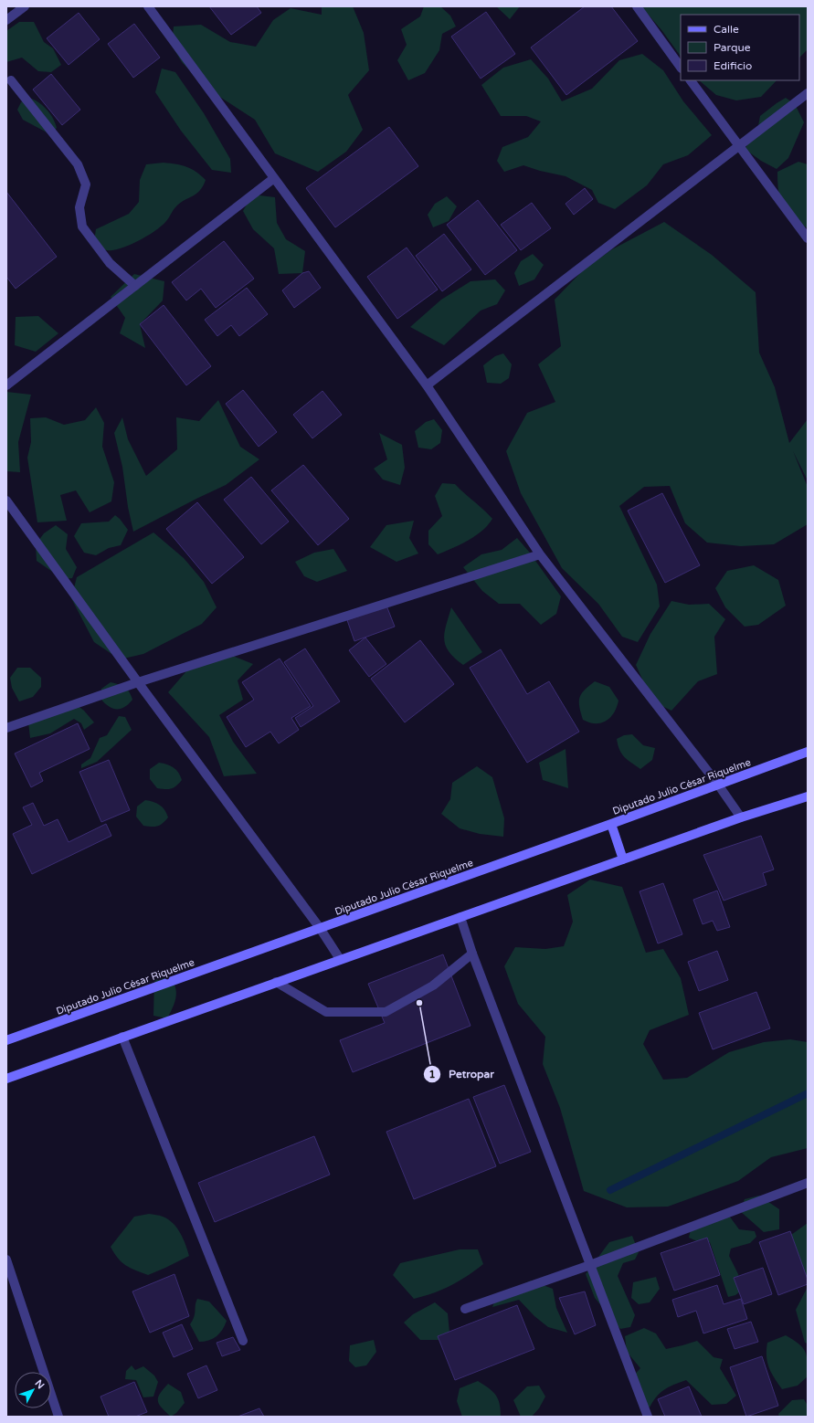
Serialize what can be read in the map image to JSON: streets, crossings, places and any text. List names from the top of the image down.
{
  "streets": {
    "street": ["Diputado Julio César Riquelme"]
  },
  "places": ["Petropar"],
  "legend": ["Calle", "Parque", "Edificio"],
  "north": "top right"
}
